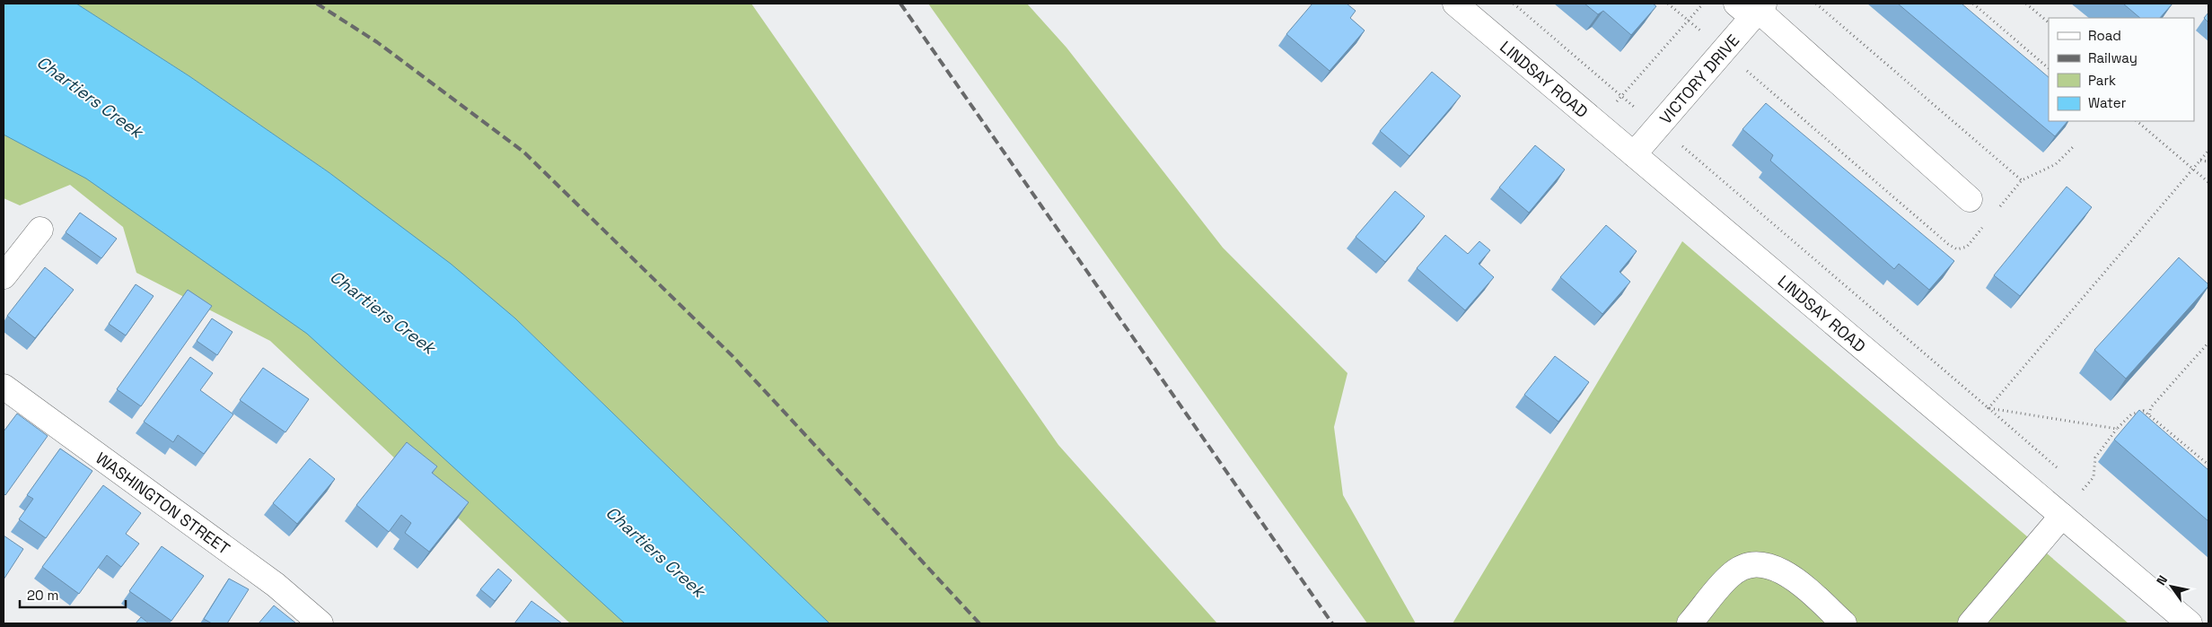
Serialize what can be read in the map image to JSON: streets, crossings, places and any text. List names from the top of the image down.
{
  "streets": {
    "street": ["LINDSAY ROAD", "VICTORY DRIVE", "WASHINGTON STREET"]
  },
  "crossings": [
    ["LINDSAY ROAD", "VICTORY DRIVE"]
  ],
  "water": ["Chartiers Creek"],
  "legend": [
    "Road",
    "Railway",
    "Park",
    "Water"
  ],
  "scale_bar": "20 m",
  "north": "top left"
}
